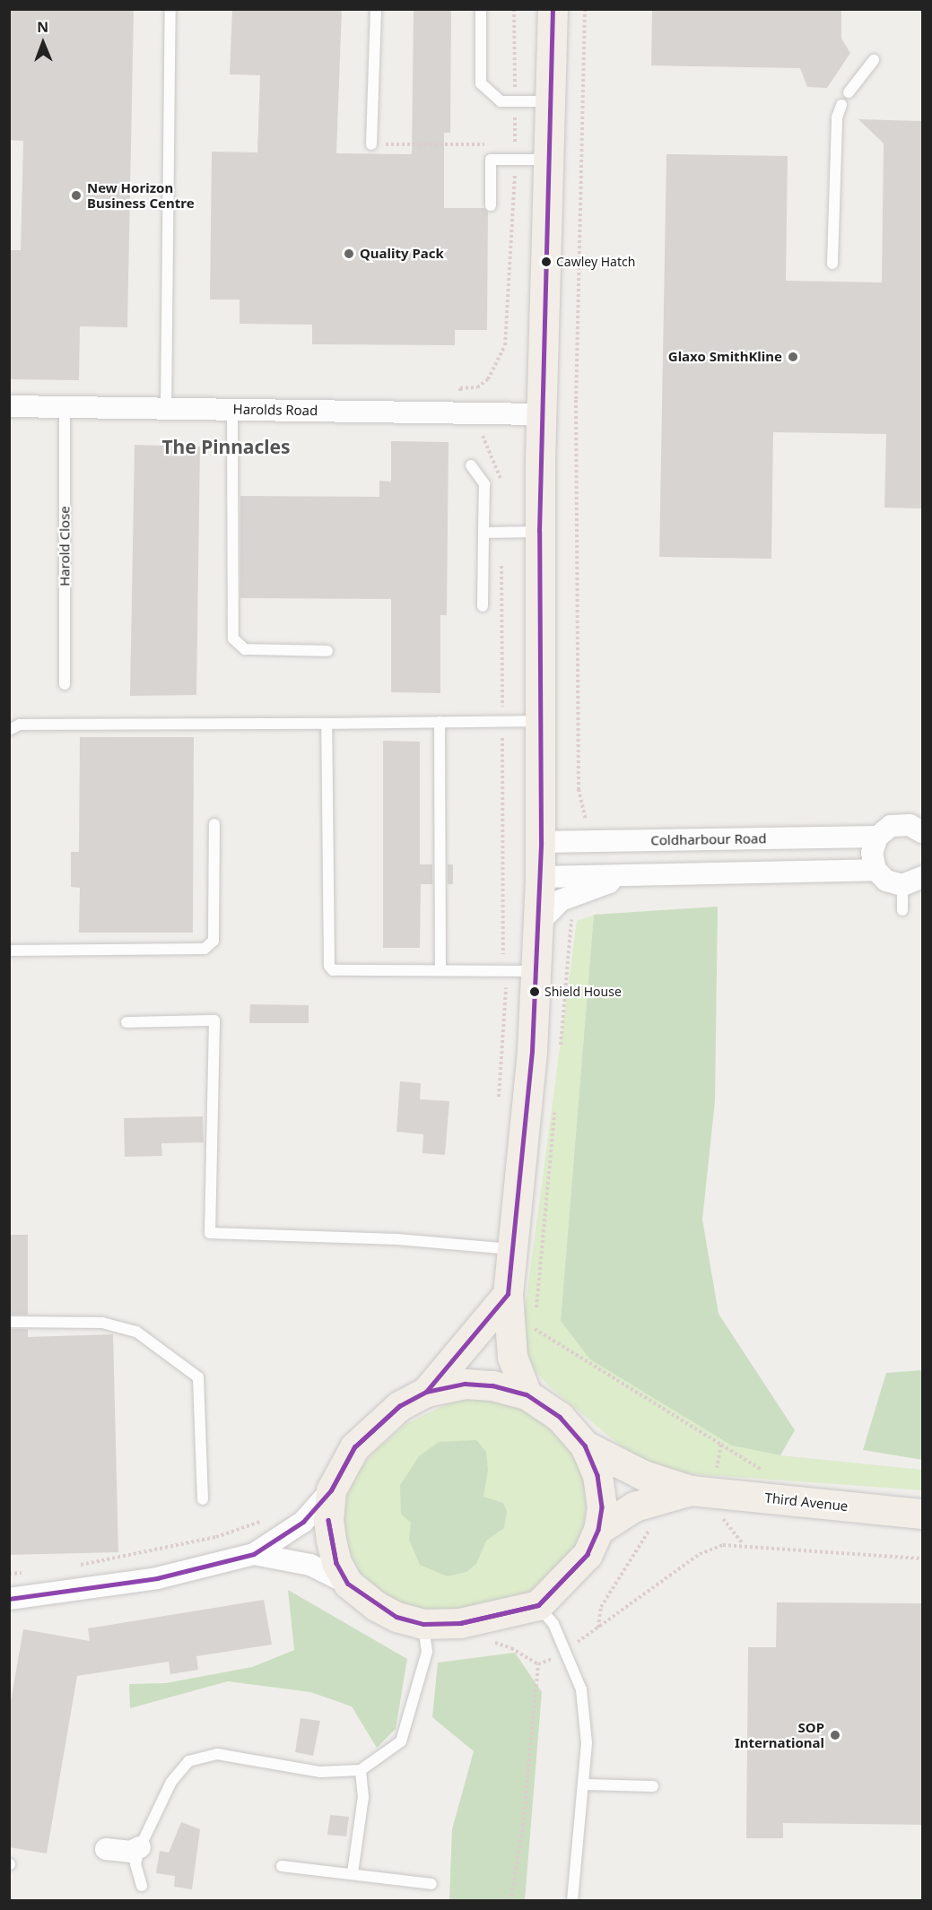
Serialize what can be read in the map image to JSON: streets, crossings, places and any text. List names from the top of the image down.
{
  "streets": {
    "main road": ["Third Avenue"],
    "street": ["Harolds Road", "Coldharbour Road"],
    "lane": ["Harold Close"]
  },
  "crossings": [
    ["Harolds Road", "Harold Close"]
  ],
  "districts": ["The Pinnacles"],
  "places": [
    "New Horizon Business Centre",
    "Quality Pack",
    "Cawley Hatch",
    "Glaxo SmithKline",
    "Shield House",
    "SOP International"
  ],
  "north": "top"
}
